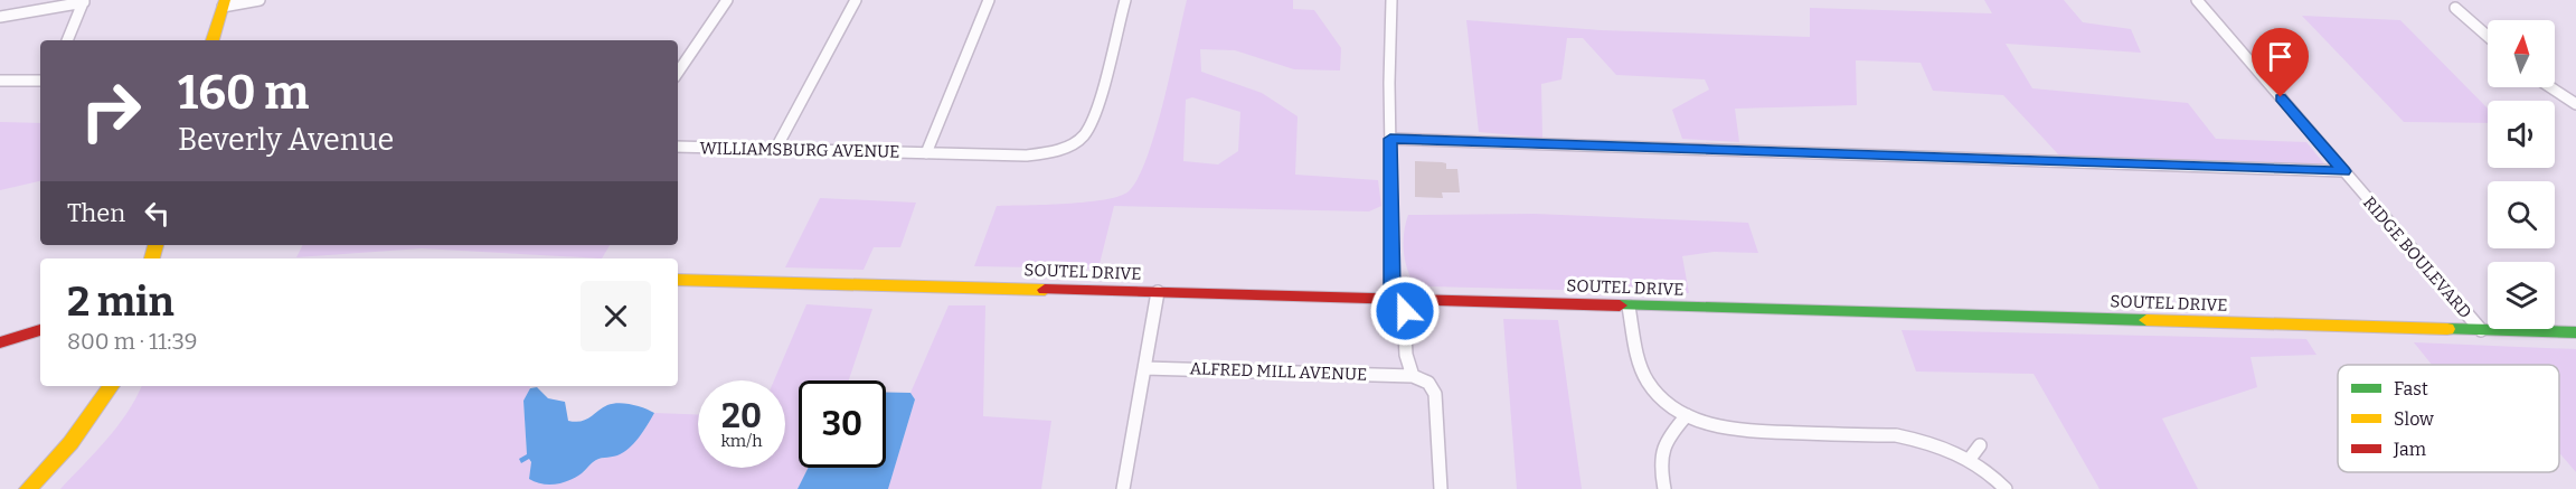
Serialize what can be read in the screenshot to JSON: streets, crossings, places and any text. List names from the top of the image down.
{
  "streets": {
    "main road": ["SOUTEL DRIVE"],
    "street": ["WILLIAMSBURG AVENUE", "RIDGE BOULEVARD", "ALFRED MILL AVENUE"]
  },
  "crossings": [
    ["RIDGE BOULEVARD", "SOUTEL DRIVE"]
  ],
  "legend": ["Fast", "Slow", "Jam"],
  "north": "top",
  "page": {
    "turn": ["160 m", "Beverly Avenue"],
    "then": "Then",
    "heading": ["2 min", "800 m · 11:39"],
    "speed": "20 km/h",
    "limit": "30"
  }
}
